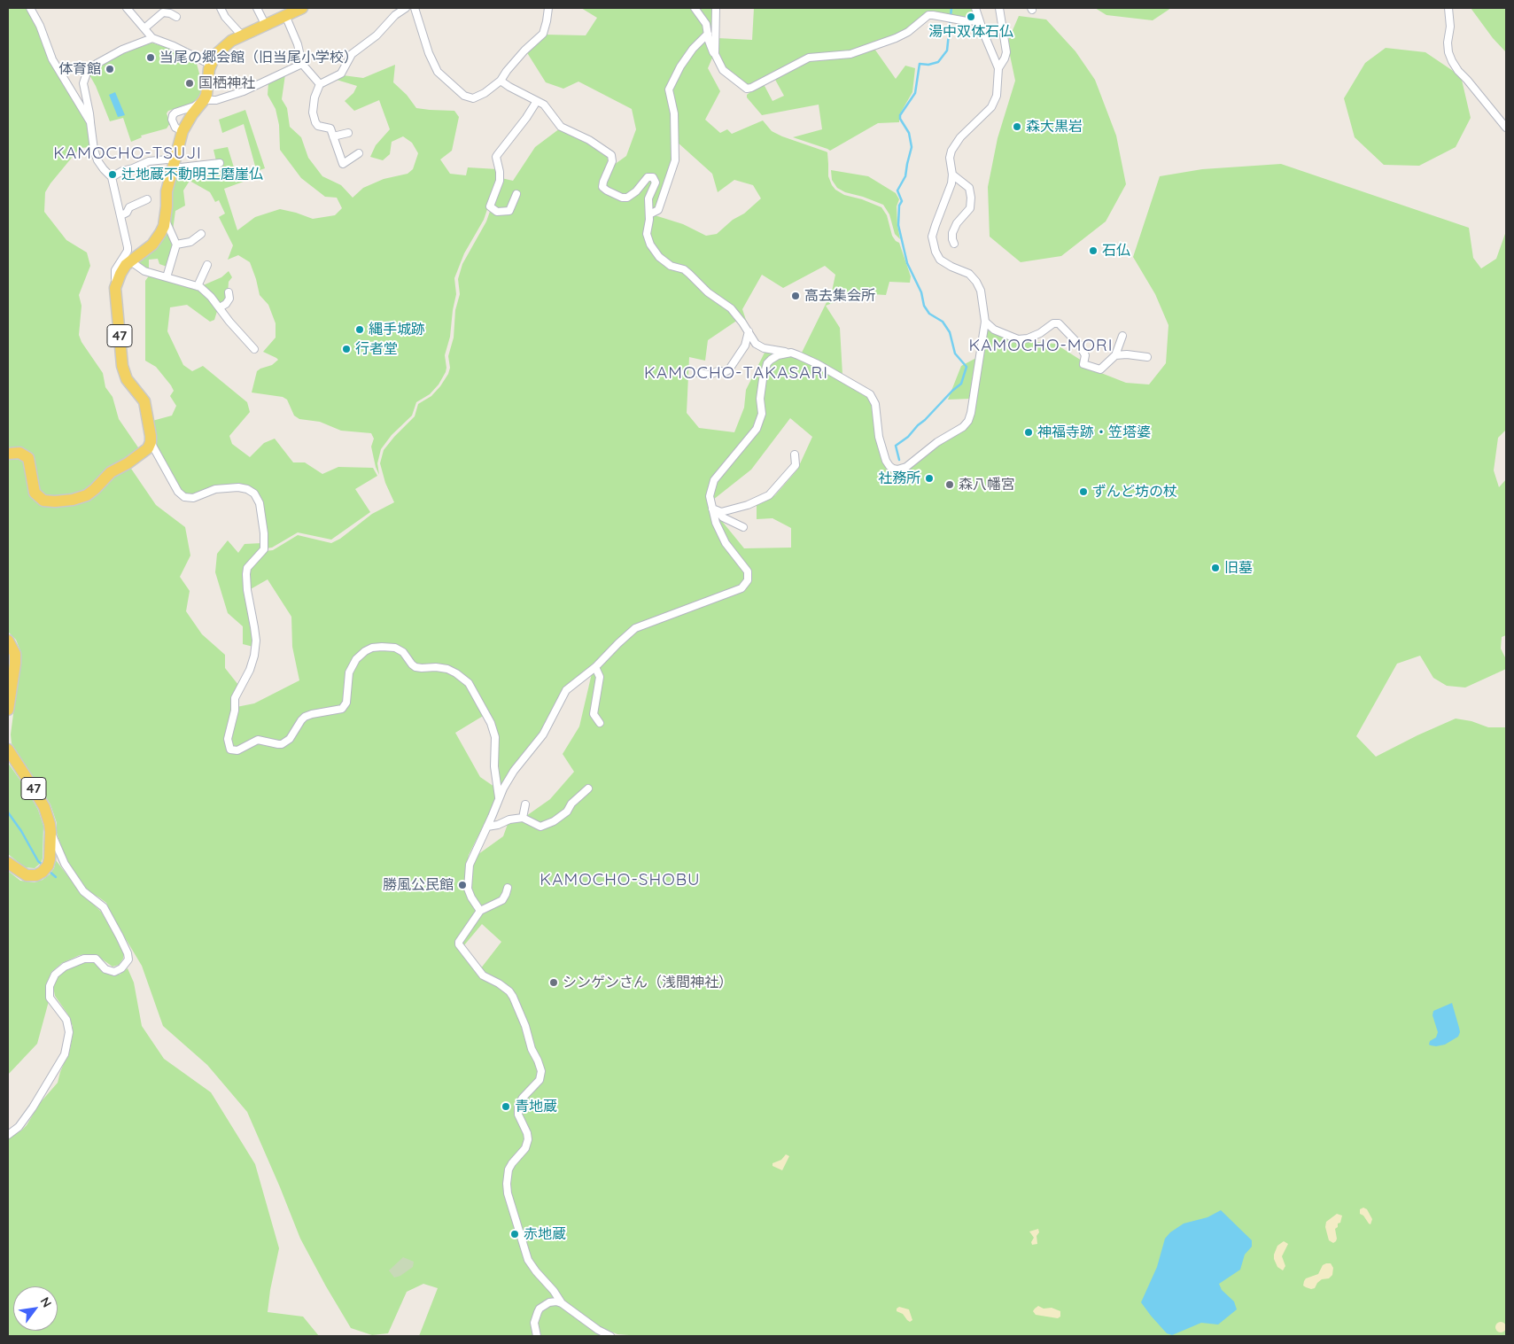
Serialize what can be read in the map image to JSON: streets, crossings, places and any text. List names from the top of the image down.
{
  "streets": {
    "main road": ["47"]
  },
  "districts": [
    "KAMOCHO-TSUJI",
    "KAMOCHO-MORI",
    "KAMOCHO-TAKASARI",
    "KAMOCHO-SHOBU"
  ],
  "places": [
    "湯中双体石仏",
    "当尾の郷会館（旧当尾小学校）",
    "体育館",
    "国栖神社",
    "森大黒岩",
    "辻地蔵不動明王磨崖仏",
    "石仏",
    "高去集会所",
    "縄手城跡",
    "行者堂",
    "神福寺跡・笠塔婆",
    "社務所",
    "森八幡宮",
    "ずんど坊の杖",
    "旧墓",
    "勝風公民館",
    "シンゲンさん（浅間神社）",
    "青地蔵",
    "赤地蔵"
  ],
  "north": "top right"
}
